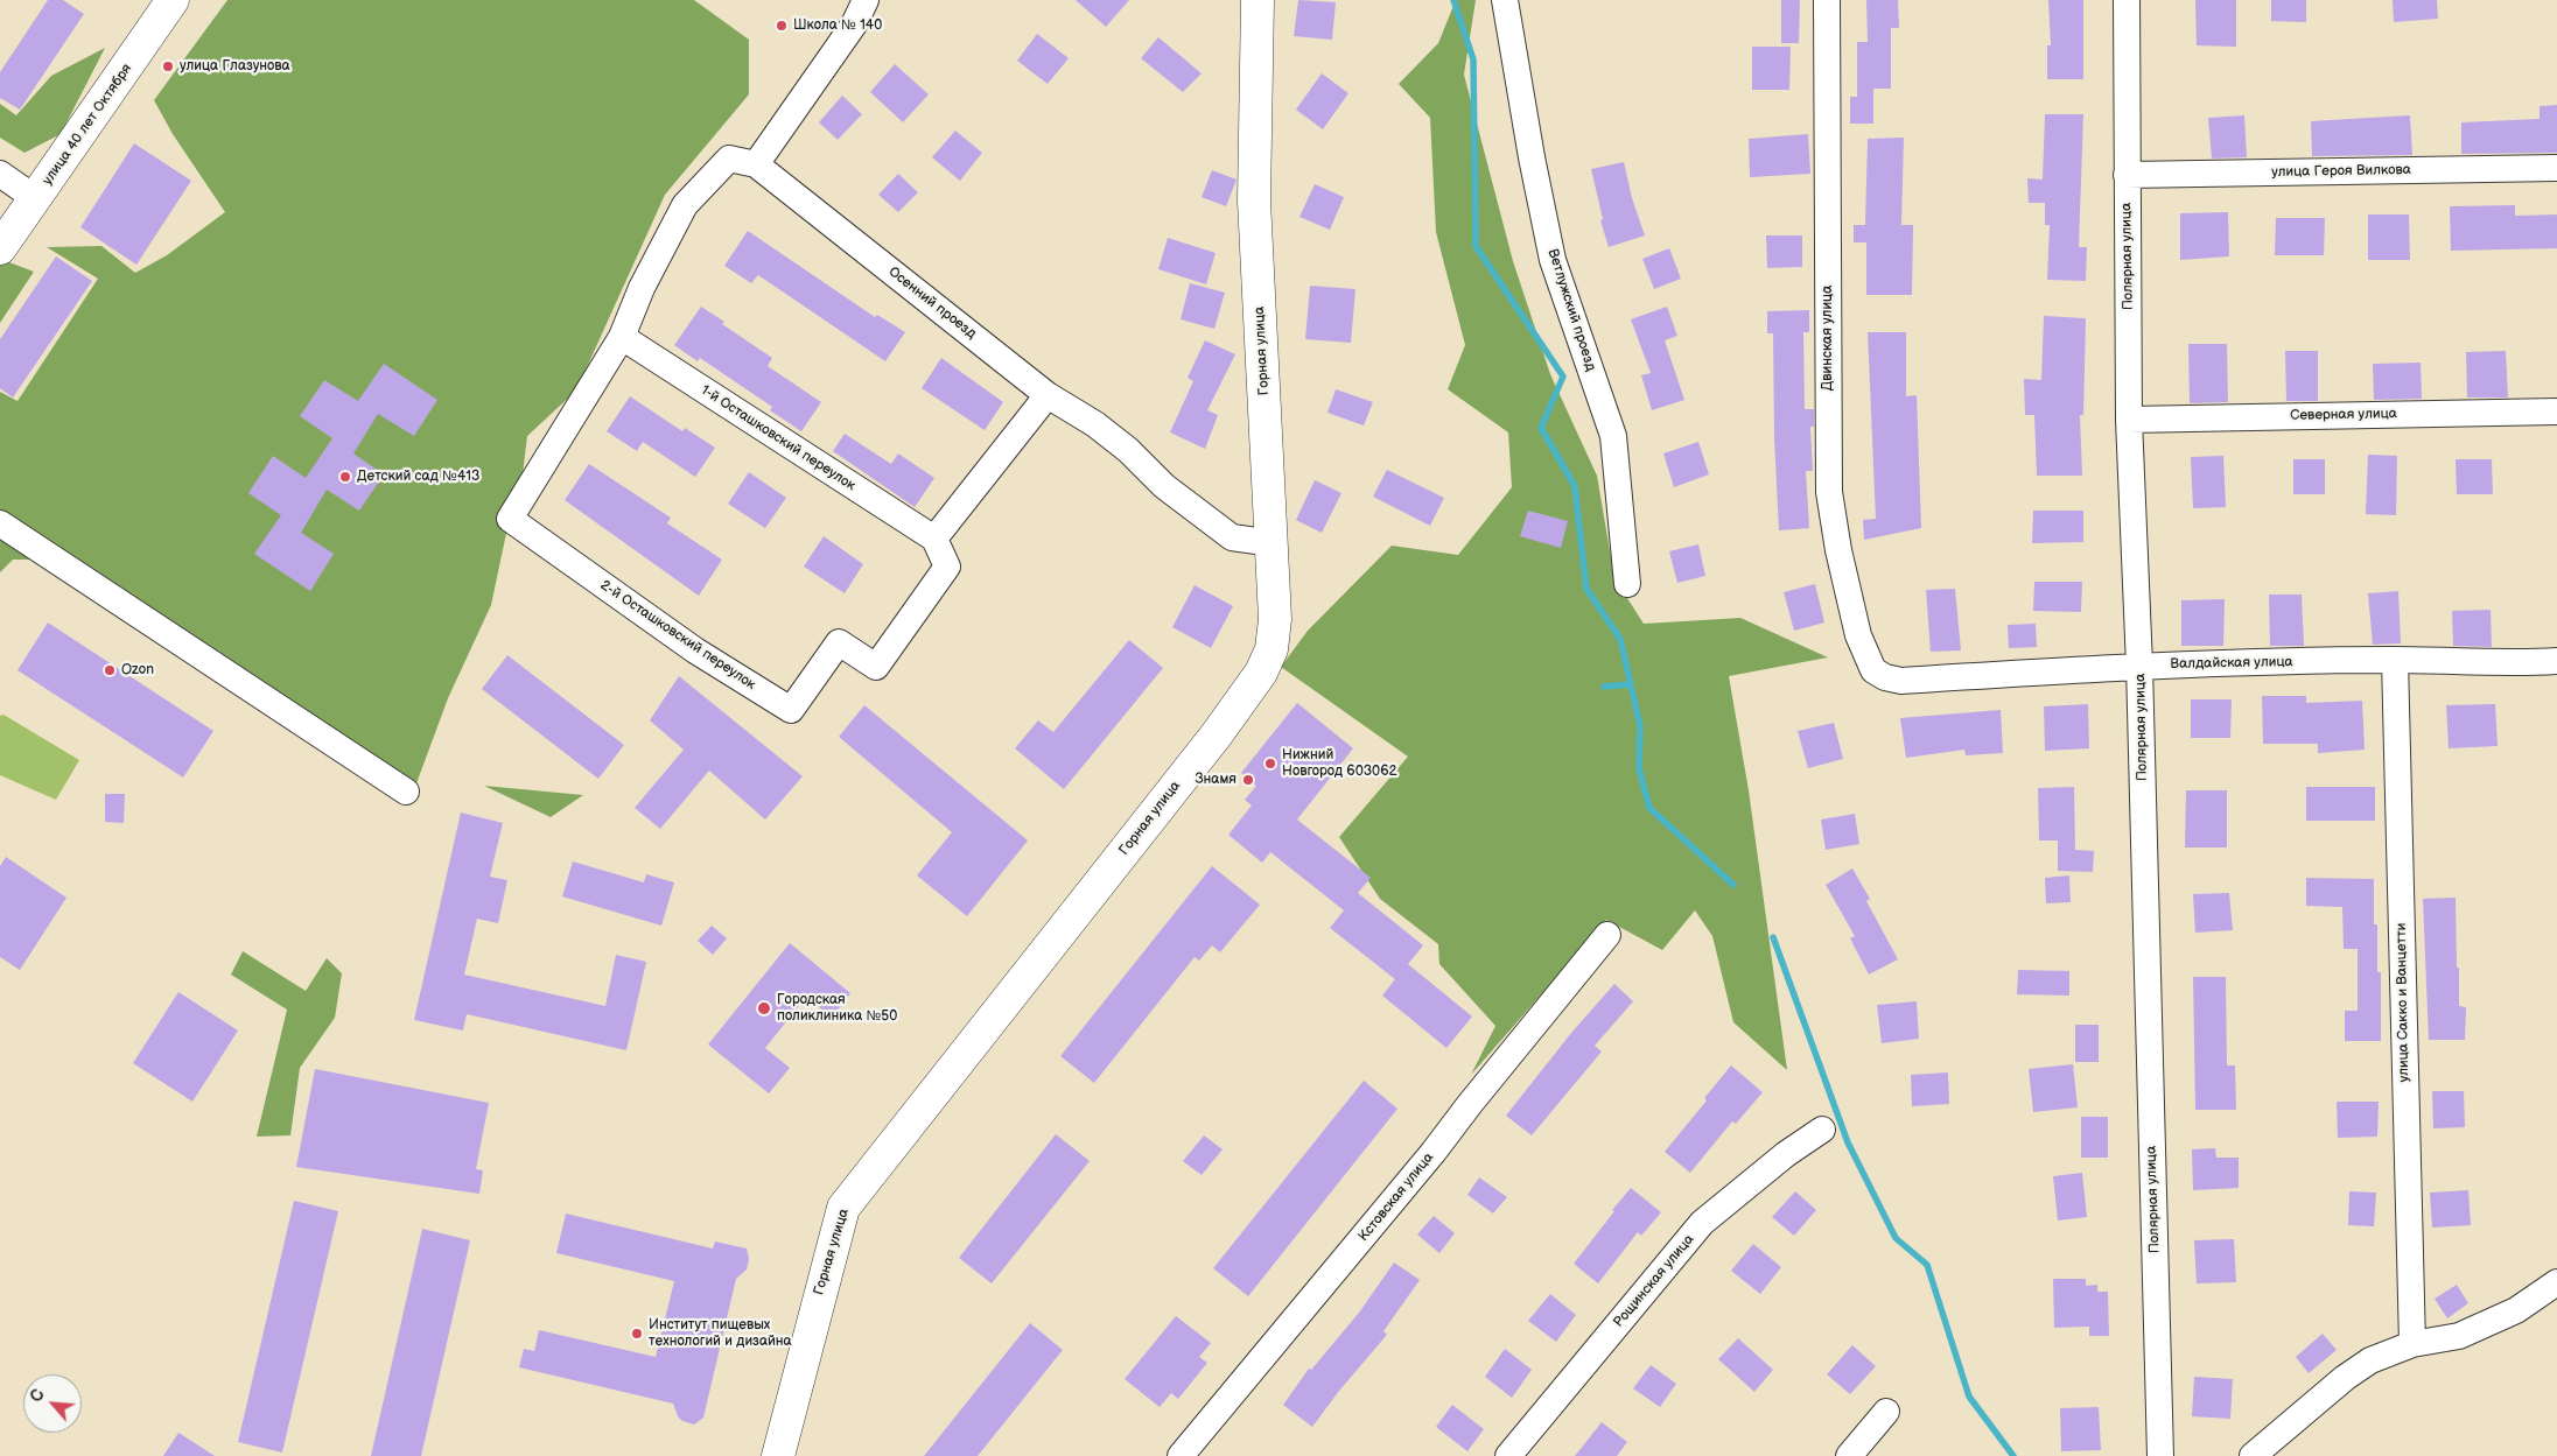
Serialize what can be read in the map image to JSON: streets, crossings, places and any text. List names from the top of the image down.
{
  "streets": {
    "main road": ["улица 40 лет Октября", "Горная улица"],
    "street": [
      "улица Героя Вилкова",
      "Полярная улица",
      "Осенний проезд",
      "Ветлужский проезд",
      "Двинская улица",
      "Северная улица",
      "1-й Осташковский переулок",
      "2-й Осташковский переулок",
      "Валдайская улица",
      "улица Сакко и Ванцетти",
      "Кстовская улица",
      "Рощинская улица"
    ]
  },
  "crossings": [
    ["улица Героя Вилкова", "Полярная улица"],
    ["Полярная улица", "Северная улица"],
    ["Полярная улица", "Валдайская улица"],
    ["Осенний проезд", "Горная улица"],
    ["Двинская улица", "Валдайская улица"],
    ["1-й Осташковский переулок", "2-й Осташковский переулок"],
    ["Валдайская улица", "улица Сакко и Ванцетти"]
  ],
  "places": [
    "Школа № 140",
    "улица Глазунова",
    "Детский сад №413",
    "Ozon",
    "Нижний Новгород 603062",
    "Знамя",
    "Городская поликлиника №50",
    "Институт пищевых технологий и дизайна"
  ],
  "north": "top left"
}
